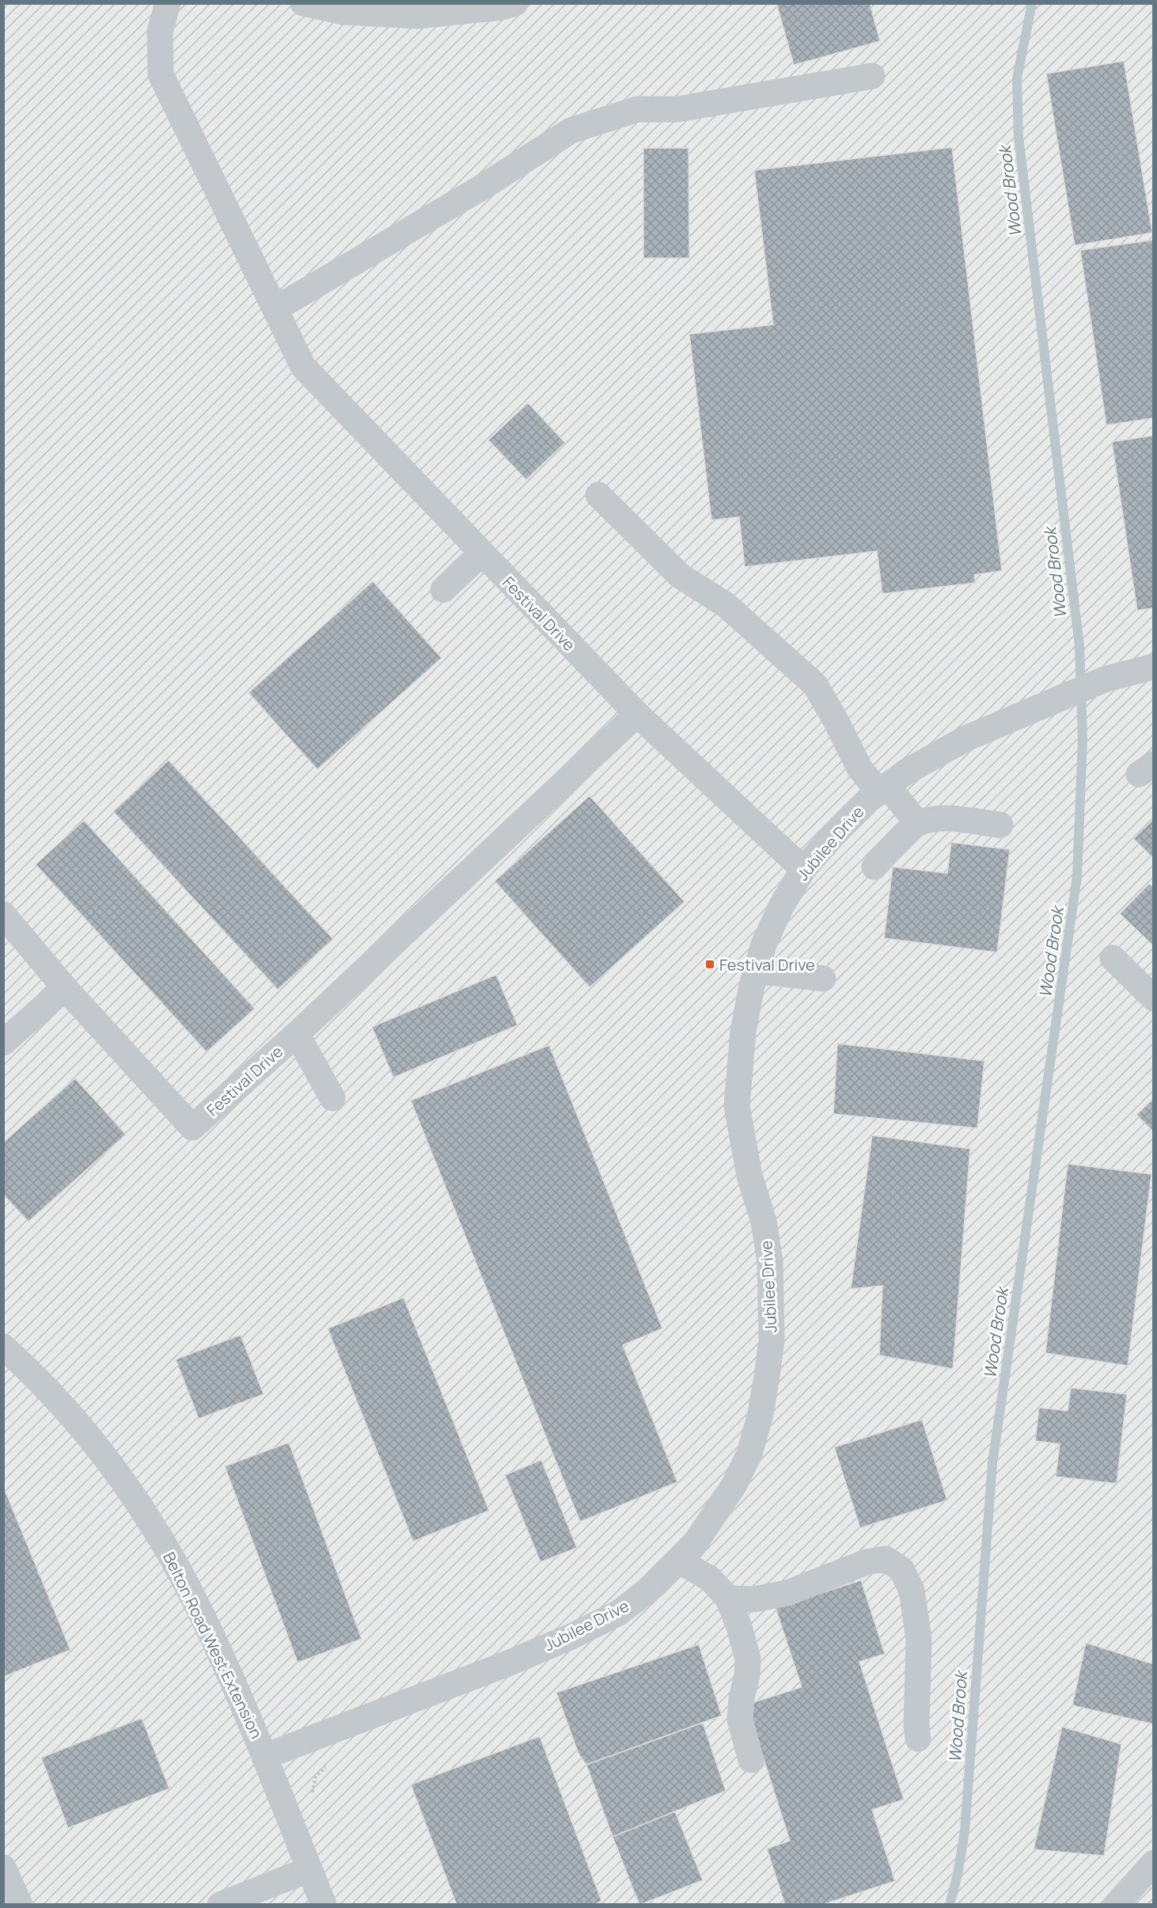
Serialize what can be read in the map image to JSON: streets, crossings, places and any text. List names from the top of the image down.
{
  "streets": {
    "street": ["Festival Drive", "Jubilee Drive", "Belton Road West Extension"]
  },
  "crossings": [
    ["Festival Drive", "Jubilee Drive"],
    ["Jubilee Drive", "Belton Road West Extension"]
  ],
  "water": ["Wood Brook"],
  "places": {
    "transit": ["Festival Drive"]
  }
}
